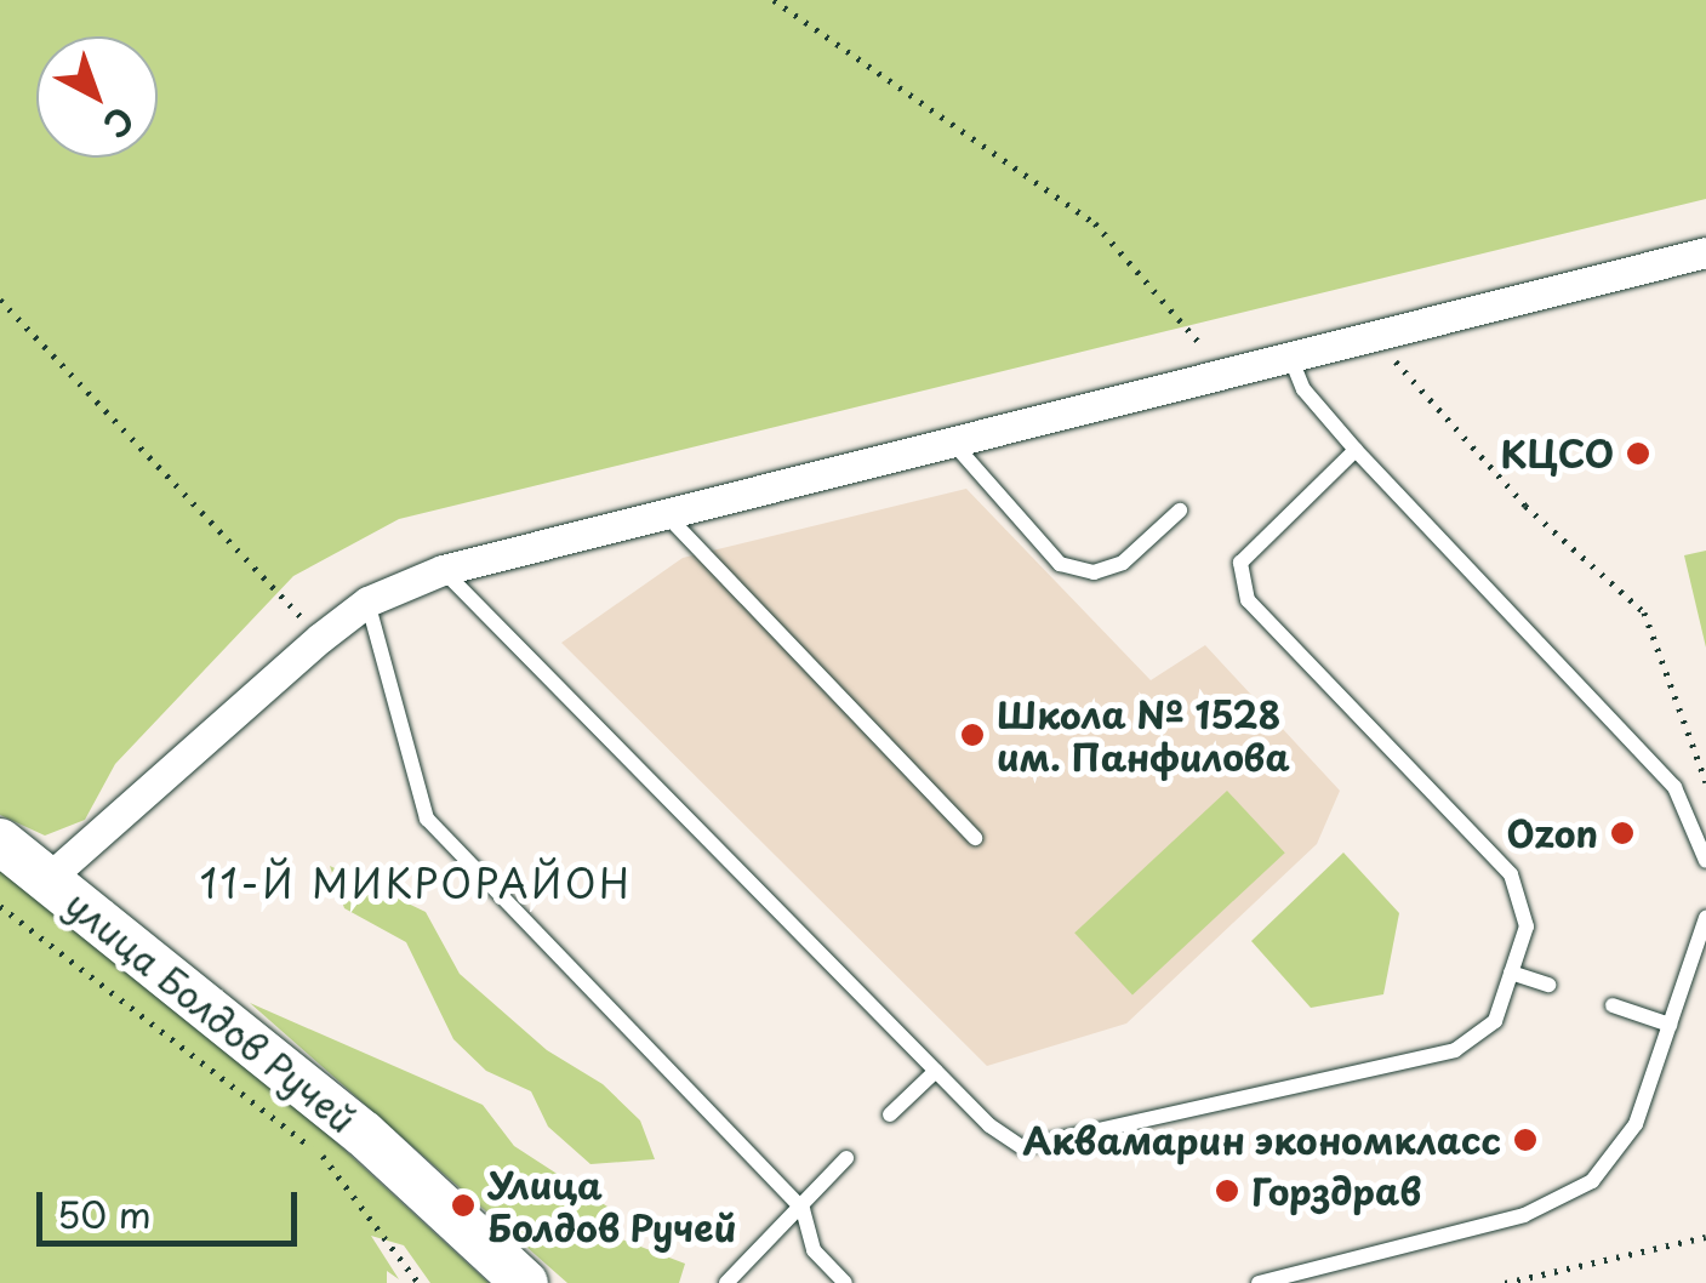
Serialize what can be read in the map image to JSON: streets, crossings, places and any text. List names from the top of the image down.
{
  "streets": {
    "street": ["улица Болдов Ручей"]
  },
  "districts": ["11-Й МИКРОРАЙОН"],
  "places": [
    "КЦСО",
    "Школа № 1528 им. Панфилова",
    "Ozon",
    "Аквамарин экономкласс",
    "Горздрав",
    "Улица Болдов Ручей"
  ],
  "scale_bar": "50 m",
  "north": "bottom right"
}
